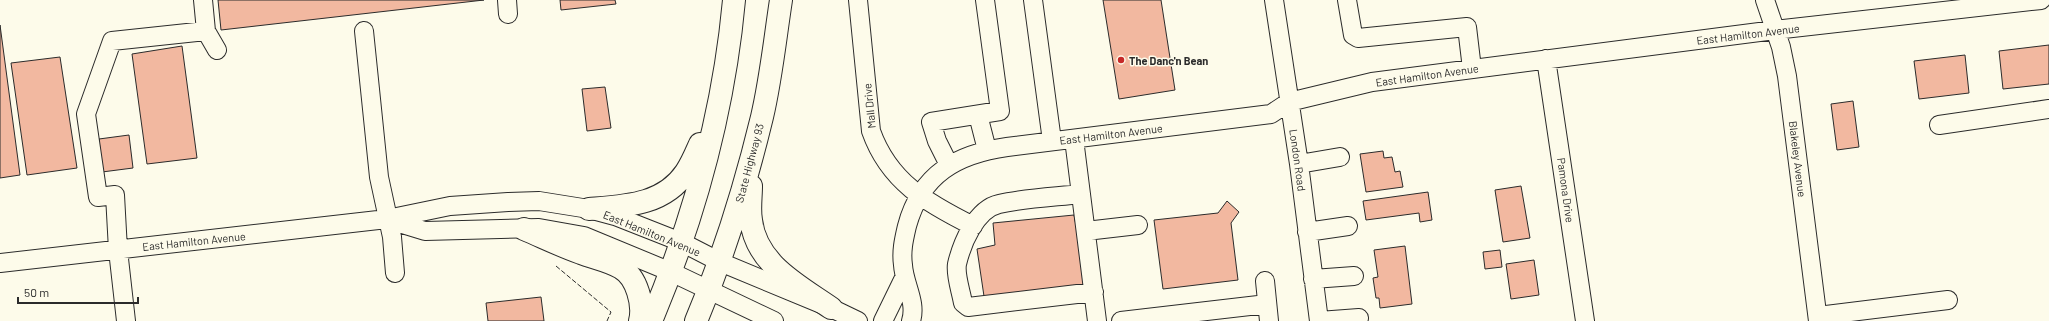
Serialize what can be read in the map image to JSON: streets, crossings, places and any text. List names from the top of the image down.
{
  "streets": {
    "main road": ["State Highway 93"],
    "street": [
      "East Hamilton Avenue",
      "Mall Drive",
      "Blakeley Avenue",
      "London Road",
      "Pamona Drive"
    ]
  },
  "crossings": [
    ["East Hamilton Avenue", "Mall Drive"],
    ["East Hamilton Avenue", "Blakeley Avenue"],
    ["East Hamilton Avenue", "London Road"],
    ["East Hamilton Avenue", "State Highway 93"],
    ["East Hamilton Avenue", "Pamona Drive"]
  ],
  "places": ["The Danc'n Bean"],
  "scale_bar": "50 m"
}
